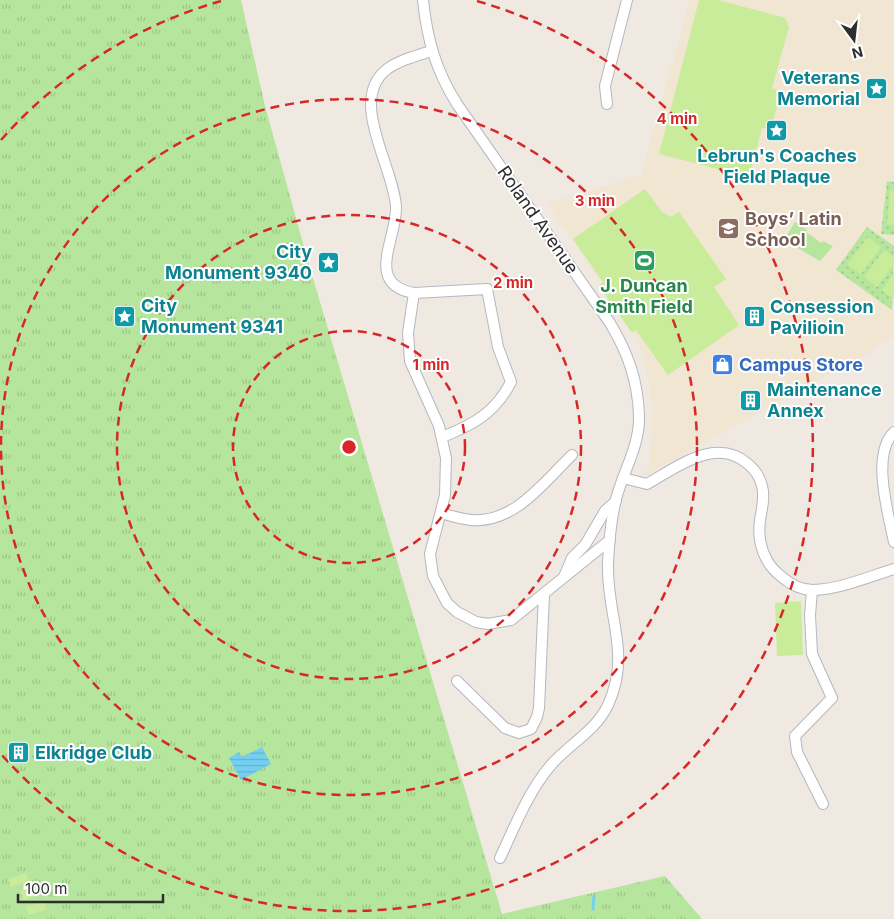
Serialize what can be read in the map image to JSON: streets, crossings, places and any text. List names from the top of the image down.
{
  "streets": {
    "street": ["Roland Avenue"]
  },
  "places": {
    "place": [
      "Veterans Memorial",
      "Lebrun's Coaches Field Plaque",
      "City Monument 9340",
      "City Monument 9341"
    ],
    "school or university": ["Boys’ Latin School"],
    "sports": ["J. Duncan Smith Field"],
    "building": ["Consession Pavilioin", "Maintenance Annex", "Elkridge Club"],
    "shop": ["Campus Store"]
  },
  "scale_bar": "100 m",
  "north": "bottom",
  "rings": [
    "4 min",
    "3 min",
    "2 min",
    "1 min"
  ]
}
